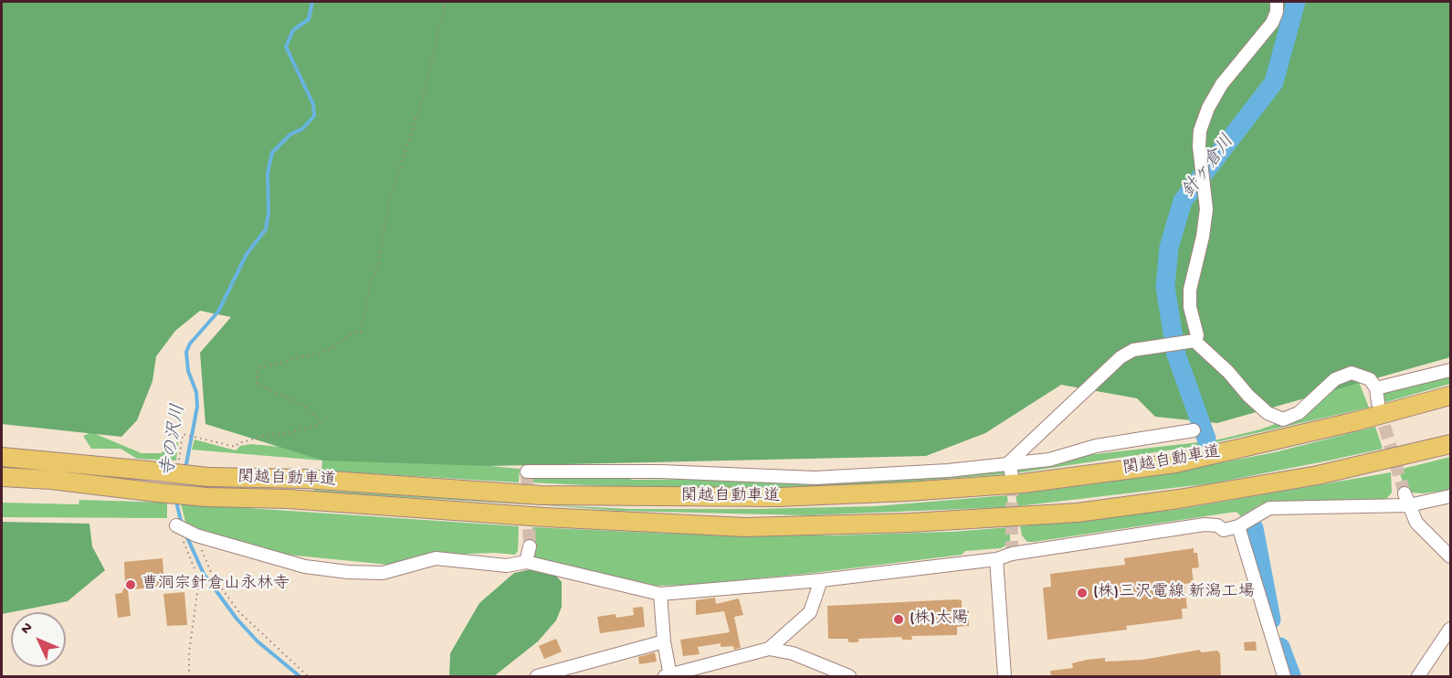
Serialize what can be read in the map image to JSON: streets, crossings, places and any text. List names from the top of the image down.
{
  "streets": {
    "highway": ["関越自動車道"]
  },
  "water": ["針ヶ倉川", "寺の沢川"],
  "places": ["曹洞宗針倉山永林寺", "(株)三沢電線 新潟工場", "(株)太陽"],
  "north": "top left"
}
